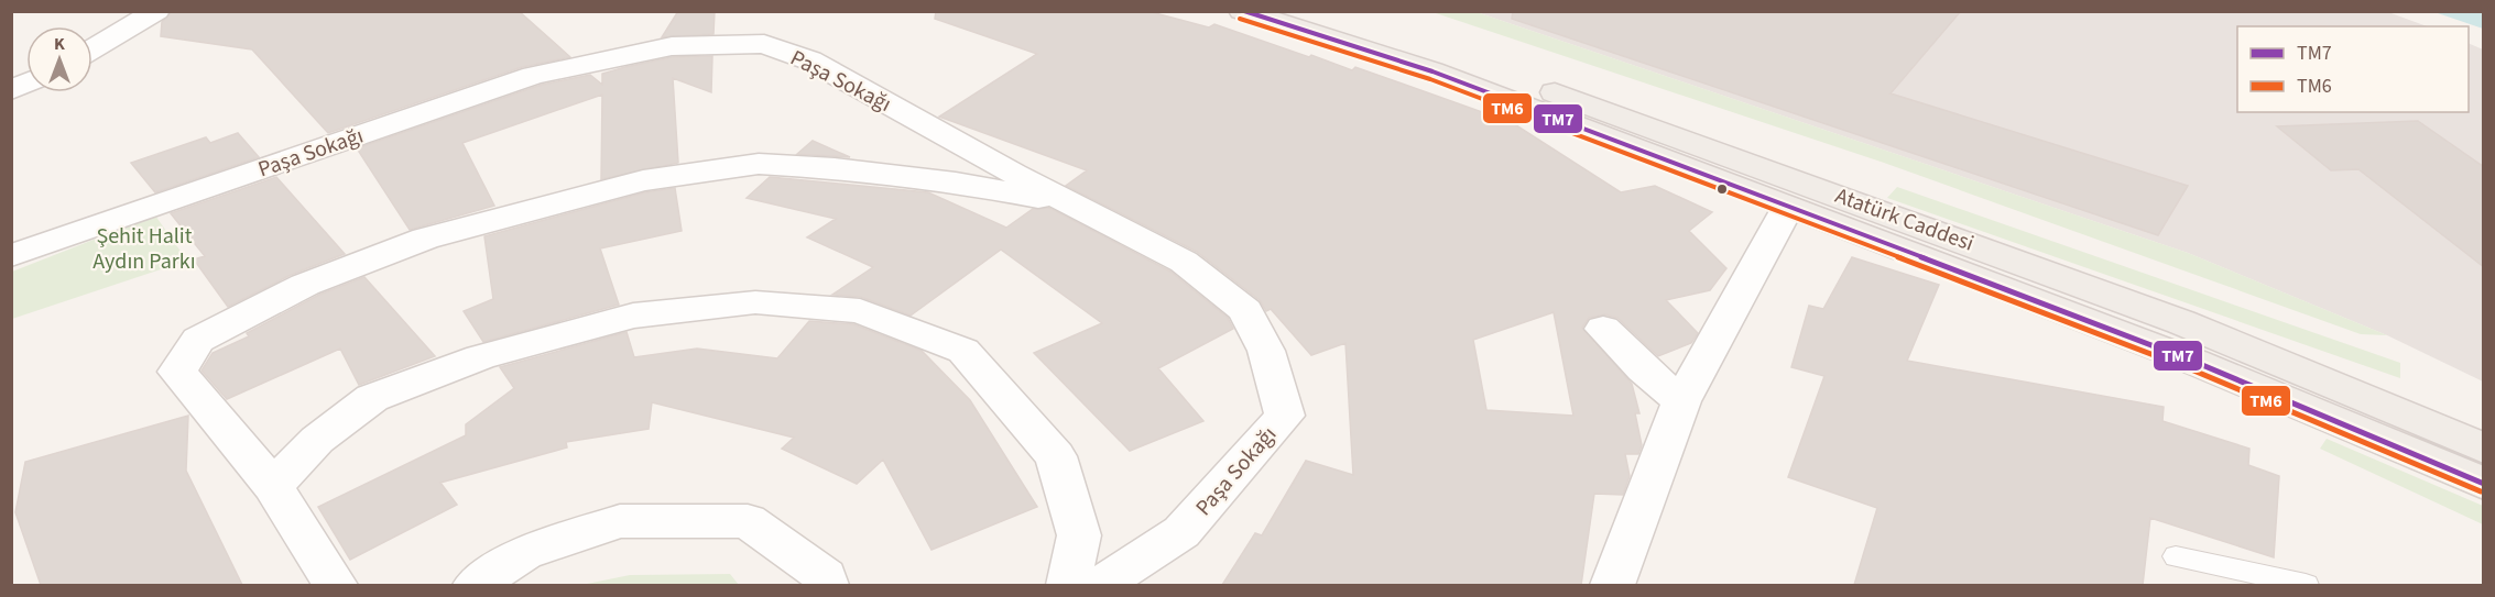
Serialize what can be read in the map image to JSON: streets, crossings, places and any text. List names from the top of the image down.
{
  "streets": {
    "main road": ["Atatürk Caddesi"],
    "street": ["Paşa Sokağı"]
  },
  "parks": ["Şehit Halit Aydın Parkı"],
  "lines": ["transit line TM7", "transit line TM6"],
  "legend": ["TM7", "TM6"],
  "north": "top"
}
